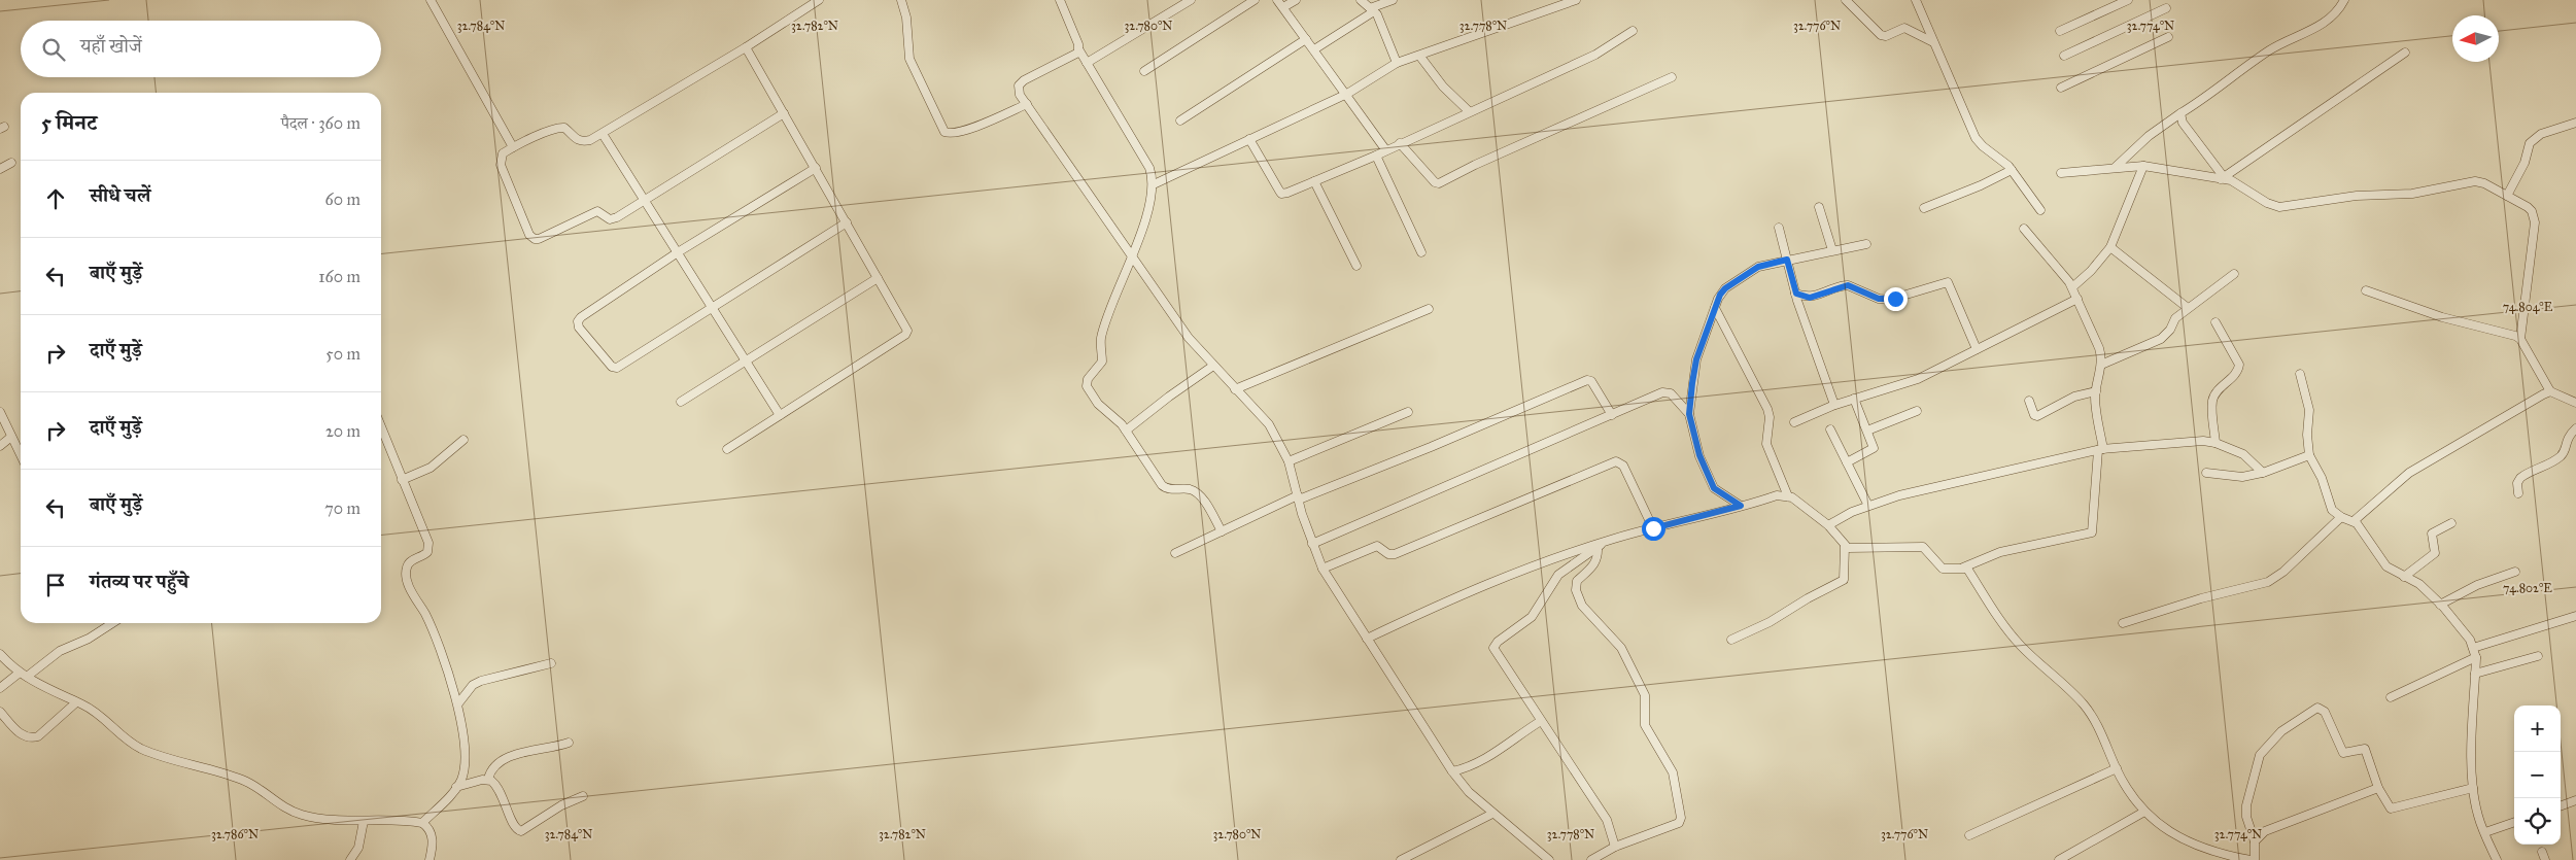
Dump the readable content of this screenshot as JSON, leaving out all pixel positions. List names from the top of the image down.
{
  "north": "left",
  "page": {
    "search": "यहाँ खोजें",
    "heading": ["5 मिनट", "पैदल · 360 m"],
    "list": [
      ["सीधे चलें", "60 m"],
      ["बाएँ मुड़ें", "160 m"],
      ["दाएँ मुड़ें", "50 m"],
      ["दाएँ मुड़ें", "20 m"],
      ["बाएँ मुड़ें", "70 m"],
      "गंतव्य पर पहुँचे"
    ],
    "map_buttons": ["+", "−"]
  },
  "coordinates": [
    "32.784°N",
    "32.782°N",
    "32.780°N",
    "32.778°N",
    "32.776°N",
    "32.774°N",
    "74.804°E",
    "74.802°E",
    "32.786°N"
  ]
}
